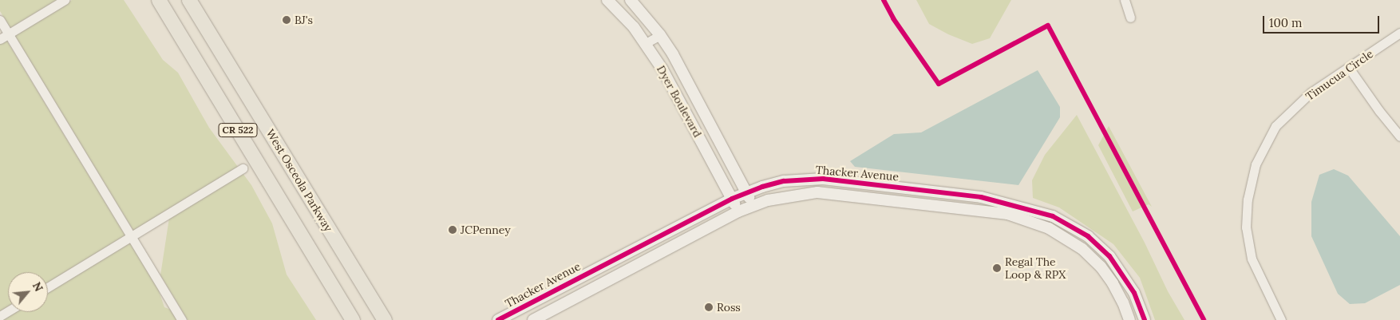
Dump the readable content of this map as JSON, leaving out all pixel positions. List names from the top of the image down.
{
  "streets": {
    "main road": ["CR 522", "West Osceola Parkway"],
    "street": ["Timucua Circle", "Dyer Boulevard", "Thacker Avenue"]
  },
  "crossings": [
    ["Dyer Boulevard", "Thacker Avenue"]
  ],
  "places": [
    "BJ's",
    "JCPenney",
    "Regal The Loop & RPX",
    "Ross"
  ],
  "scale_bar": "100 m",
  "north": "top right"
}
